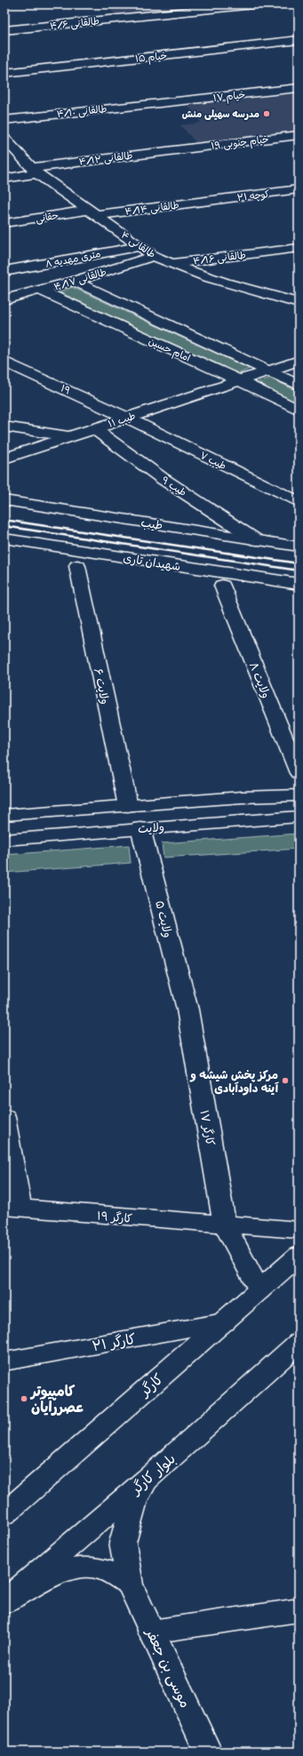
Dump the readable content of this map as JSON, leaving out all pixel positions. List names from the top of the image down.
{
  "streets": {
    "street": [
      "طالقانی ۴/۶",
      "خیام ۱۵",
      "خیام ۱۷",
      "طالقانی ۴/۱۰",
      "خیام جنوبی ۱۹",
      "طالقانی ۴/۱۲",
      "کوچه ۲۱",
      "طالقانی ۴/۱۴",
      "حقانی",
      "طالقانی ۴",
      "طالقانی ۴/۱۶",
      "۸ متری مهدیه",
      "طالقانی ۴/۱۷",
      "امام حسین",
      "۱۹",
      "طیب ۱۱",
      "طیب ۷",
      "طیب ۹",
      "طیب",
      "شهیدان تاری",
      "ولایت ۸",
      "ولایت ۶",
      "ولایت",
      "ولایت ۵",
      "کارگر ۱۷",
      "کارگر ۱۹",
      "کارگر ۲۱",
      "کارگر",
      "بلوار کارگر",
      "موسی بن جعفر"
    ]
  },
  "crossings": [
    ["خیام ۱۷", "طالقانی ۴/۱۰"],
    ["خیام جنوبی ۱۹", "طالقانی ۴/۱۲"],
    ["طالقانی ۴/۱۲", "طالقانی ۴"],
    ["کوچه ۲۱", "طالقانی ۴/۱۴"],
    ["طالقانی ۴/۱۴", "حقانی"],
    ["طالقانی ۴/۱۴", "طالقانی ۴"],
    ["حقانی", "طالقانی ۴"],
    ["طالقانی ۴", "طالقانی ۴/۱۶"],
    ["طالقانی ۴", "۸ متری مهدیه"],
    ["طالقانی ۴", "طالقانی ۴/۱۷"],
    ["طالقانی ۴/۱۷", "امام حسین"],
    ["امام حسین", "طیب ۱۱"],
    ["۱۹", "طیب ۱۱"],
    ["۱۹", "طیب ۷"],
    ["طیب ۱۱", "طیب ۷"],
    ["طیب ۱۱", "طیب ۹"],
    ["طیب ۹", "طیب"],
    ["ولایت ۶", "ولایت"],
    ["ولایت", "ولایت ۵"],
    ["ولایت ۵", "کارگر ۱۷"],
    ["کارگر ۱۷", "کارگر ۱۹"],
    ["کارگر ۱۷", "کارگر"],
    ["کارگر ۲۱", "کارگر"],
    ["بلوار کارگر", "موسی بن جعفر"]
  ],
  "places": ["مدرسه سهیلی منش", "مرکز پخش شیشه و آینه داودآبادی", "کامپیوتر عصررایان"]
}
